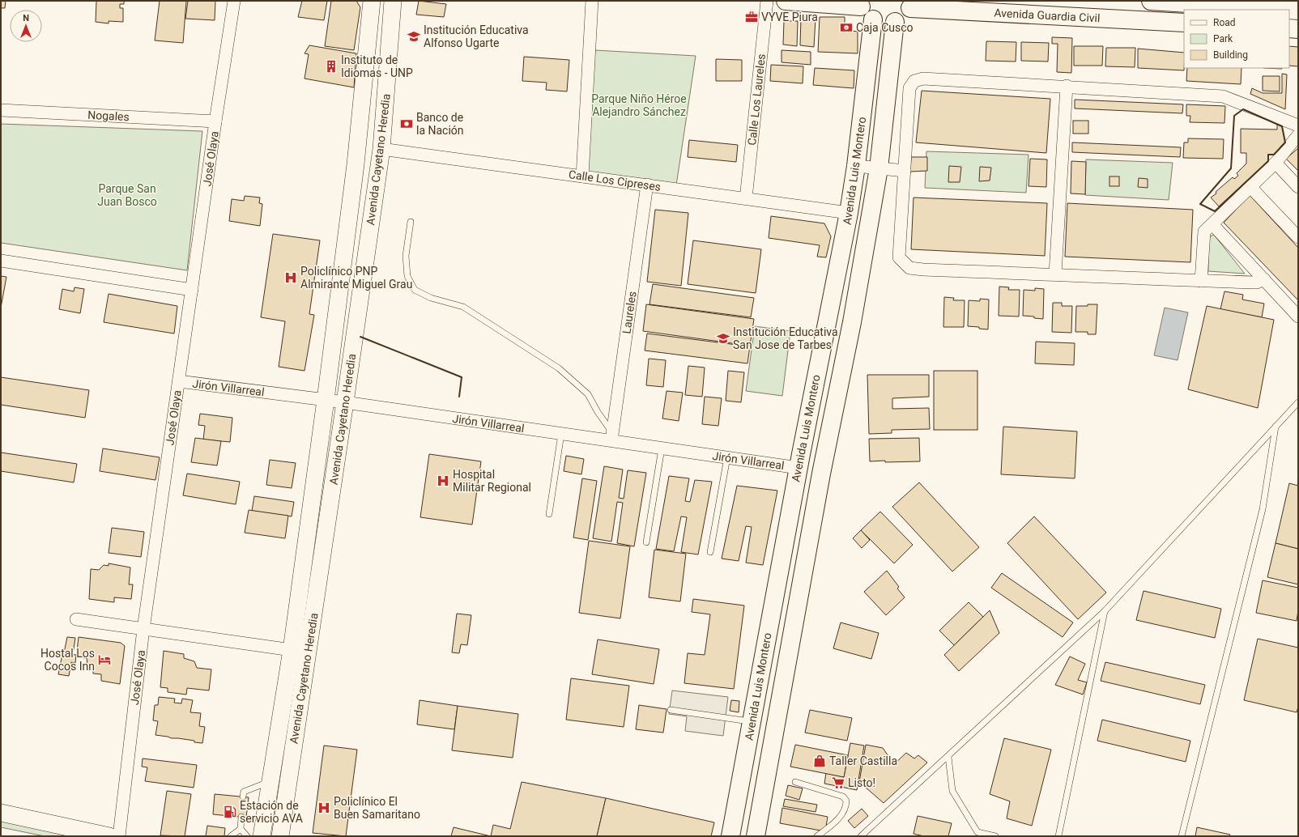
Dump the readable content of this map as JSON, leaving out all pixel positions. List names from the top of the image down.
{
  "streets": {
    "main road": ["Avenida Guardia Civil", "Avenida Cayetano Heredia", "Avenida Luis Montero"],
    "street": [
      "Calle Los Laureles",
      "Nogales",
      "José Olaya",
      "Calle Los Cipreses",
      "Laureles",
      "Jirón Villarreal"
    ]
  },
  "crossings": [
    ["Calle Los Laureles", "Calle Los Cipreses"],
    ["Nogales", "José Olaya"],
    ["José Olaya", "Jirón Villarreal"],
    ["Avenida Cayetano Heredia", "Calle Los Cipreses"],
    ["Avenida Cayetano Heredia", "Jirón Villarreal"],
    ["Avenida Luis Montero", "Calle Los Cipreses"],
    ["Avenida Luis Montero", "Jirón Villarreal"],
    ["Calle Los Cipreses", "Laureles"],
    ["Laureles", "Jirón Villarreal"]
  ],
  "parks": ["Parque Niño Héroe Alejandro Sánchez", "Parque San Juan Bosco"],
  "places": {
    "office": ["VYVE Piura"],
    "bank": ["Caja Cusco", "Banco de la Nación"],
    "school or university": ["Institución Educativa Alfonso Ugarte", "Institución Educativa San Jose de Tarbes"],
    "building": ["Instituto de Idiomas - UNP"],
    "hospital": ["Policlínico PNP Almirante Miguel Grau", "Hospital Militar Regional", "Policlínico El Buen Samaritano"],
    "hotel": ["Hostal Los Cocos Inn"],
    "shop": ["Taller Castilla"],
    "supermarket": ["Listo!"],
    "fuel station": ["Estación de servicio AVA"]
  },
  "legend": ["Road", "Park", "Building"],
  "north": "top"
}
